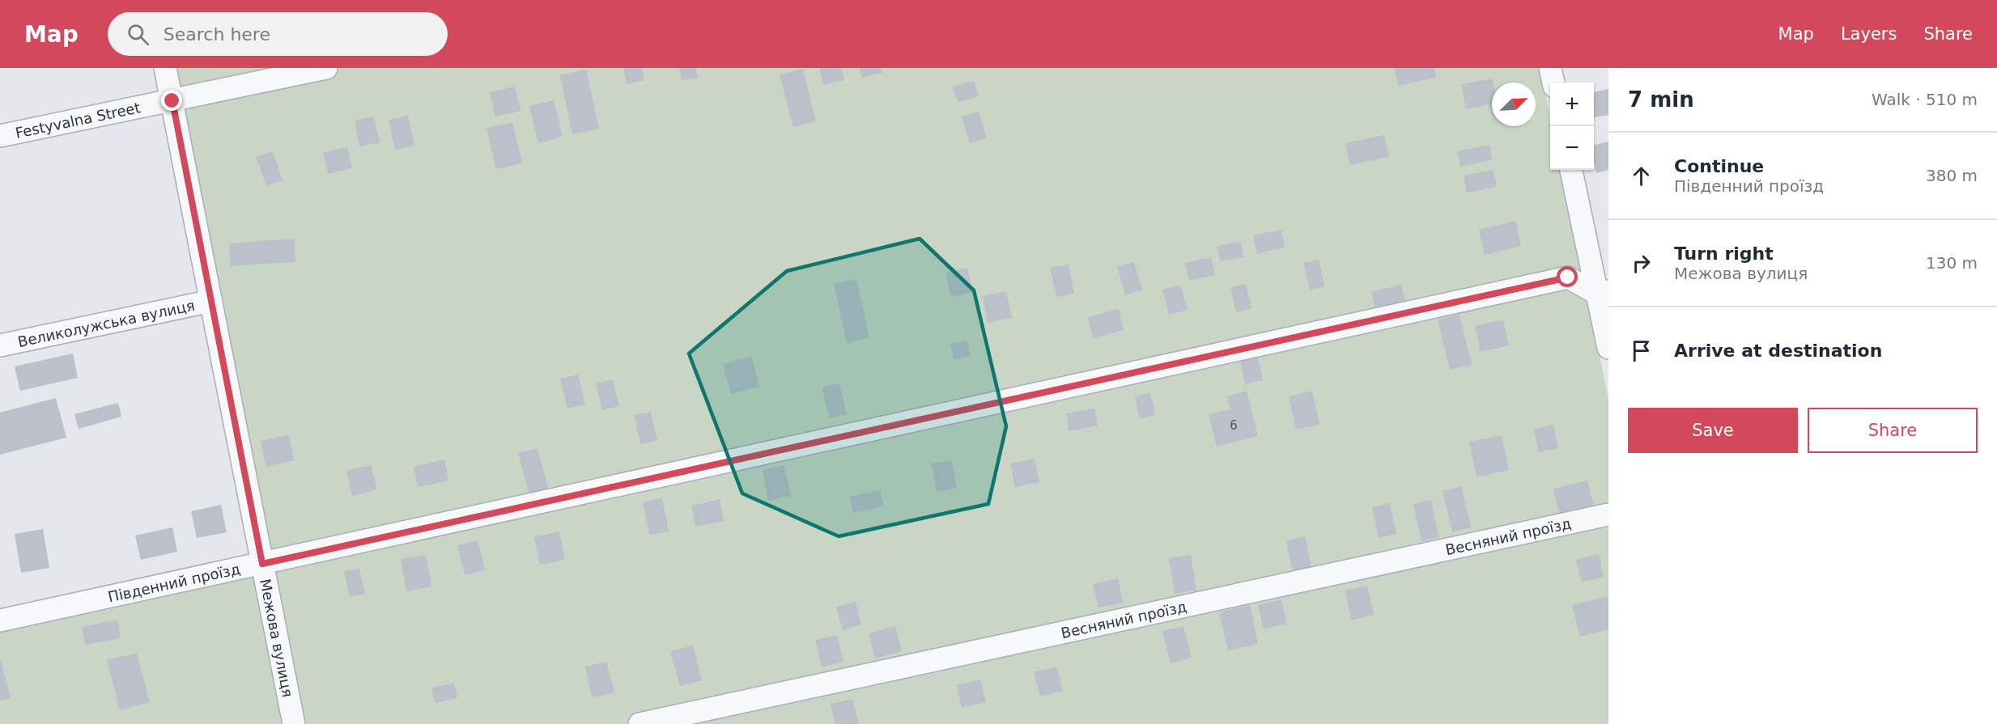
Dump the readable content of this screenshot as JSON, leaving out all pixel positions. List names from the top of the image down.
{
  "streets": {
    "street": [
      "Festyvalna Street",
      "Великолужська вулиця",
      "Весняний проїзд",
      "Південний проїзд",
      "Межова вулиця"
    ]
  },
  "crossings": [
    ["Festyvalna Street", "Межова вулиця"],
    ["Великолужська вулиця", "Межова вулиця"],
    ["Південний проїзд", "Межова вулиця"]
  ],
  "house_numbers": ["6"],
  "north": "top right",
  "page": {
    "header": "Map",
    "search": "Search here",
    "nav": ["Map", "Layers", "Share"],
    "heading": ["7 min", "Walk · 510 m"],
    "map_buttons": ["+", "−"],
    "list": [
      ["Continue", "Південний проїзд", "380 m"],
      ["Turn right", "Межова вулиця", "130 m"],
      "Arrive at destination"
    ],
    "buttons": ["Save", "Share"]
  }
}
